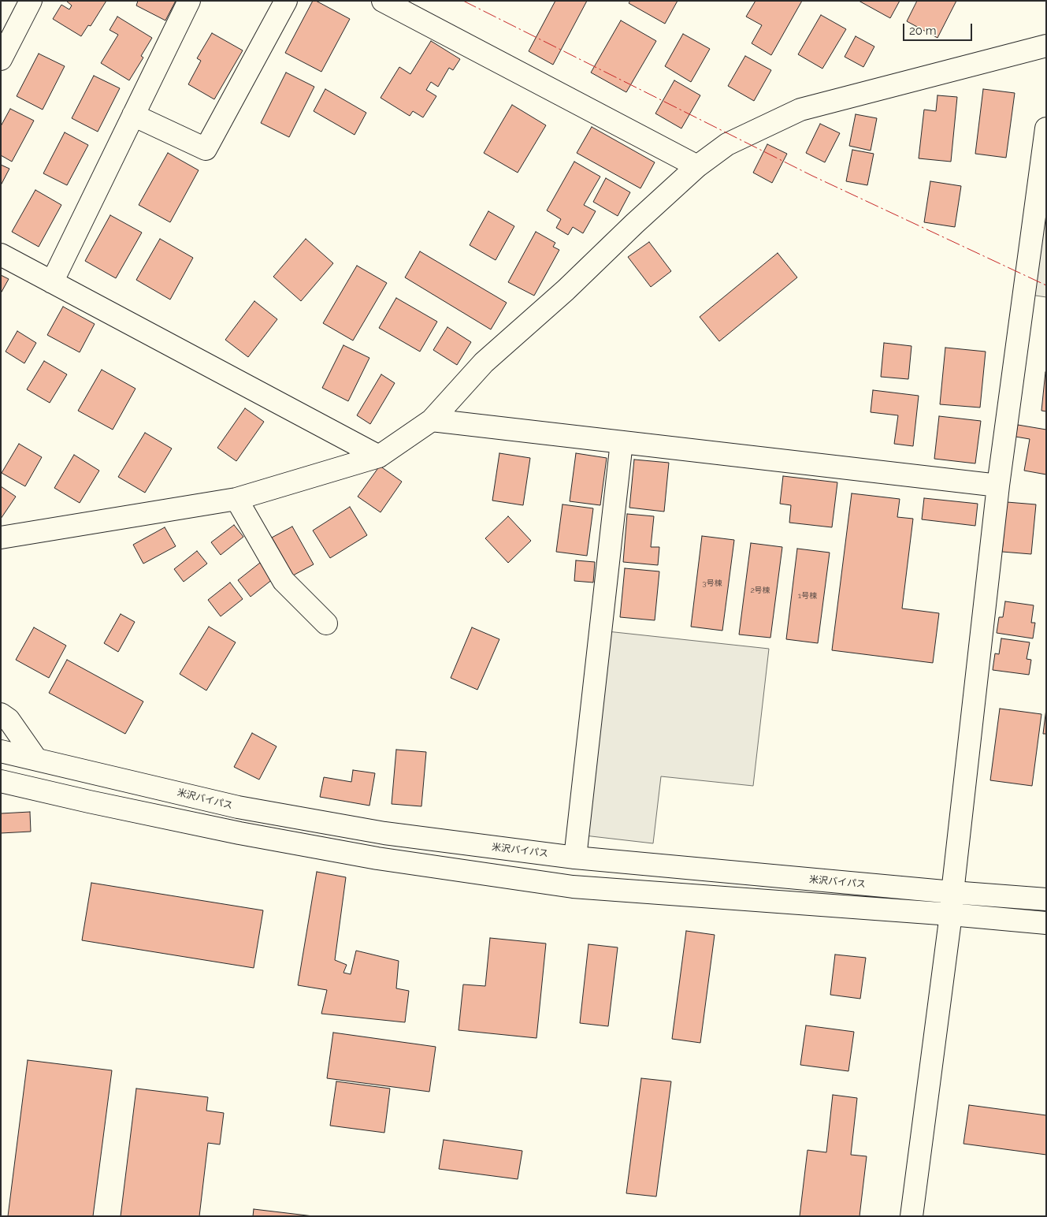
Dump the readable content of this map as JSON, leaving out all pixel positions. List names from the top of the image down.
{
  "streets": {
    "main road": ["米沢バイパス"]
  },
  "house_numbers": ["3号棟", "2号棟", "1号棟"],
  "scale_bar": "20 m"
}
